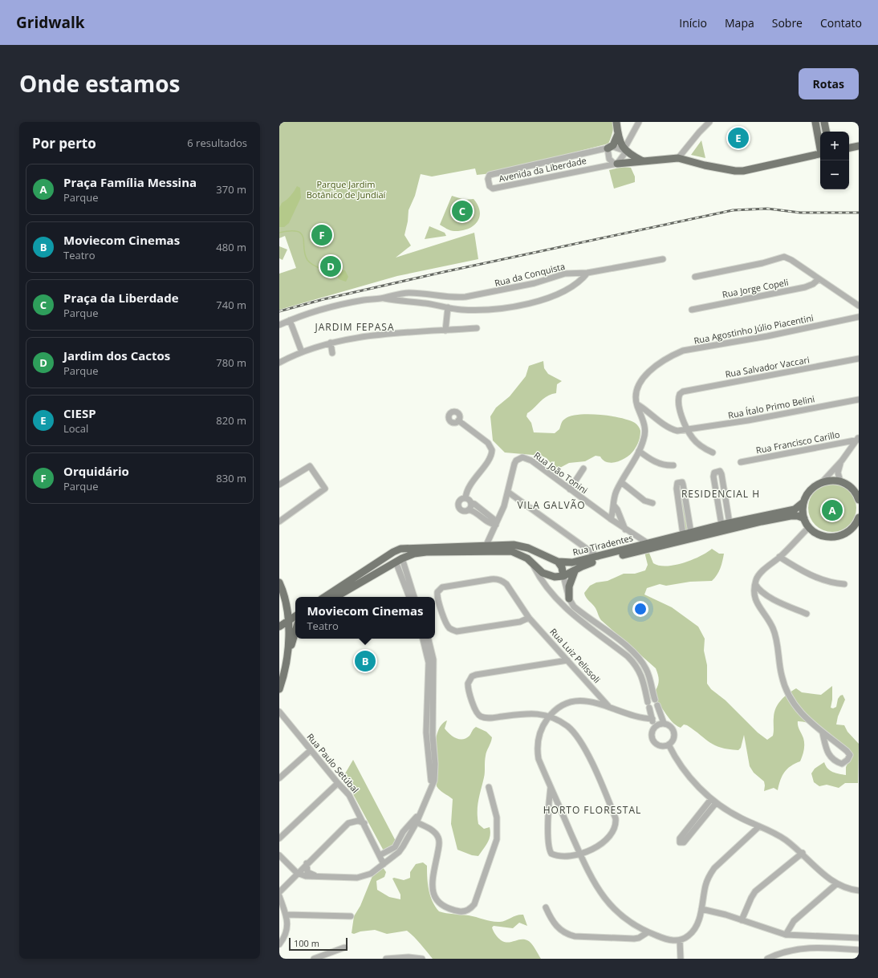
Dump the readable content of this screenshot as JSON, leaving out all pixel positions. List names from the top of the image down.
{
  "streets": {
    "main road": ["Rua Tiradentes"],
    "street": [
      "Avenida da Liberdade",
      "Rua da Conquista",
      "Rua Jorge Copeli",
      "Rua Agostinho Júlio Piacentini",
      "Rua Salvador Vaccari",
      "Rua Ítalo Primo Belini",
      "Rua Francisco Carillo",
      "Rua João Tonini",
      "Rua Luiz Pelissoli",
      "Rua Paulo Setúbal"
    ]
  },
  "crossings": [
    ["Rua Agostinho Júlio Piacentini", "Rua Ítalo Primo Belini"],
    ["Rua Agostinho Júlio Piacentini", "Rua João Tonini"],
    ["Rua Salvador Vaccari", "Rua Ítalo Primo Belini"],
    ["Rua João Tonini", "Rua Tiradentes"]
  ],
  "districts": [
    "JARDIM FEPASA",
    "RESIDENCIAL H",
    "VILA GALVÃO",
    "HORTO FLORESTAL"
  ],
  "parks": ["Parque Jardim Botânico de Jundiaí"],
  "scale_bar": "100 m",
  "page": {
    "header": "Gridwalk",
    "nav": [
      "Início",
      "Mapa",
      "Sobre",
      "Contato"
    ],
    "title": "Onde estamos",
    "buttons": "Rotas",
    "heading": ["Por perto", "6 resultados"],
    "pins": [
      "E",
      "C",
      "F",
      "D",
      "A",
      "B"
    ],
    "map_buttons": ["+", "−"],
    "list": [
      {
        "mark": "A",
        "name": "Praça Família Messina",
        "note": "Parque",
        "value": "370 m"
      },
      {
        "mark": "B",
        "name": "Moviecom Cinemas",
        "note": "Teatro",
        "value": "480 m"
      },
      {
        "mark": "C",
        "name": "Praça da Liberdade",
        "note": "Parque",
        "value": "740 m"
      },
      {
        "mark": "D",
        "name": "Jardim dos Cactos",
        "note": "Parque",
        "value": "780 m"
      },
      {
        "mark": "E",
        "name": "CIESP",
        "note": "Local",
        "value": "820 m"
      },
      {
        "mark": "F",
        "name": "Orquidário",
        "note": "Parque",
        "value": "830 m"
      }
    ],
    "popup": ["Moviecom Cinemas", "Teatro"],
    "scale": "100 m"
  }
}
